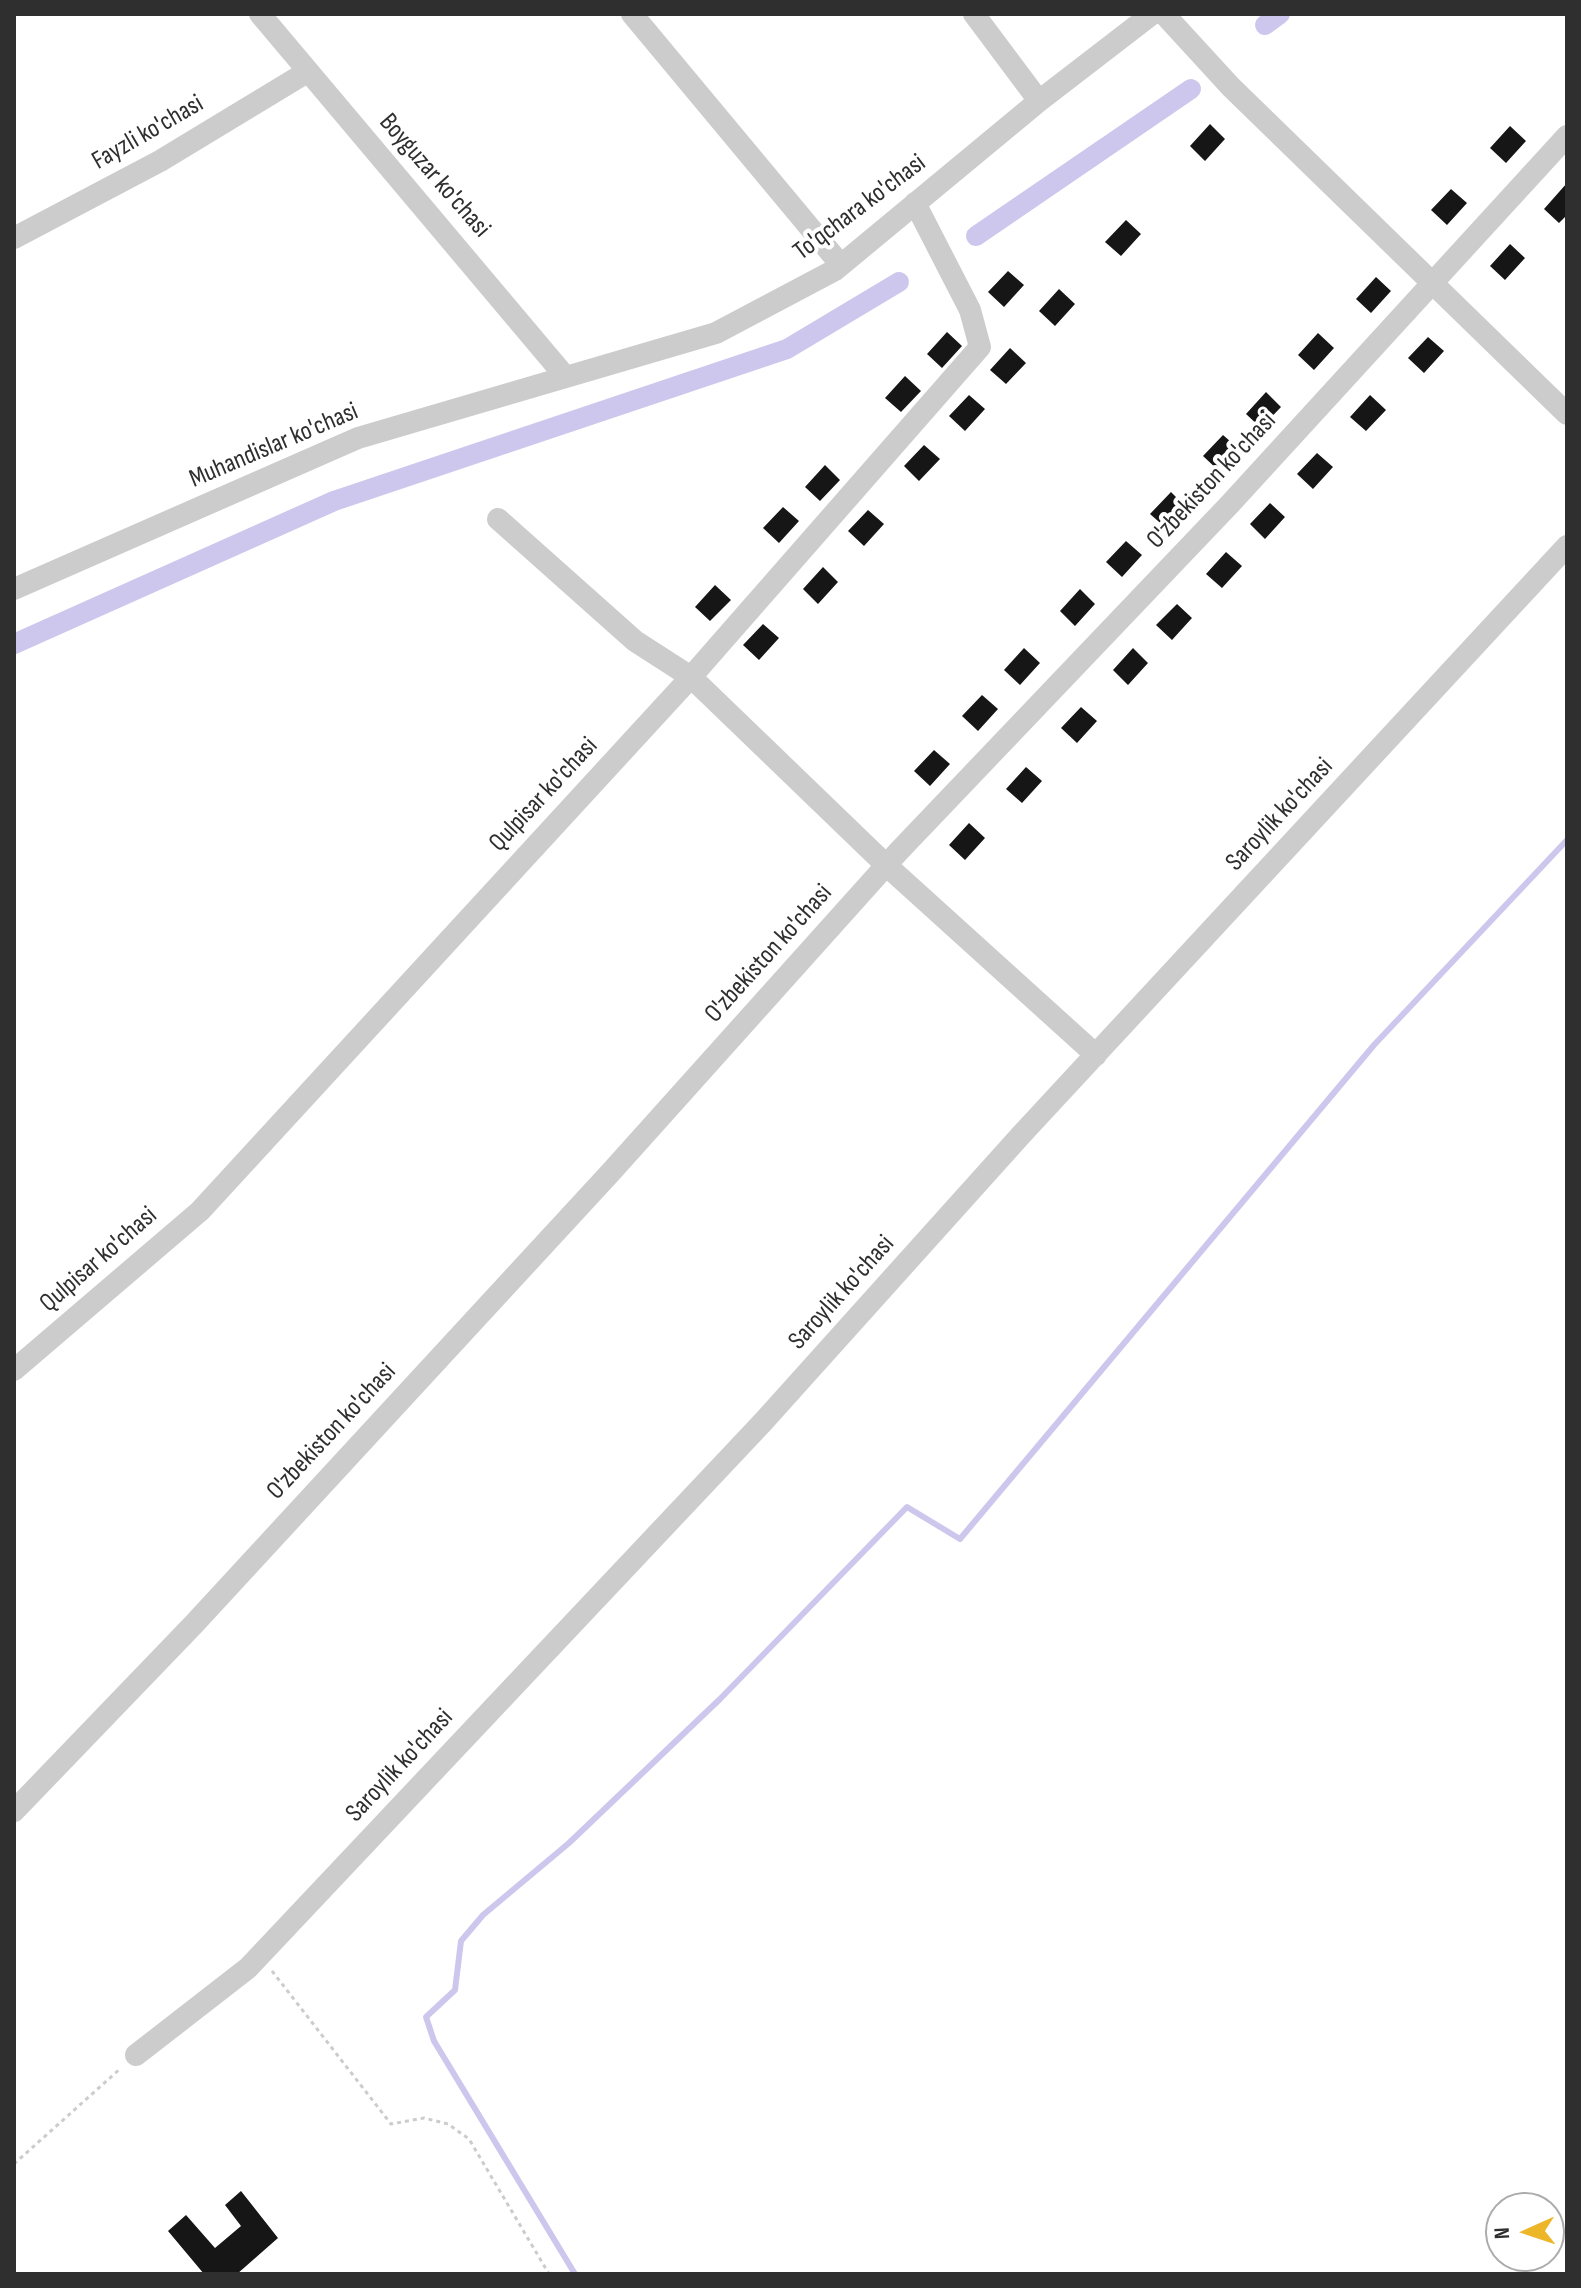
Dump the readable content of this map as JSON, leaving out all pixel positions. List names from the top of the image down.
{
  "streets": {
    "street": [
      "Fayzli ko'chasi",
      "Boyguzar ko'chasi",
      "To'qchara ko'chasi",
      "Muhandislar ko'chasi",
      "O'zbekiston ko'chasi",
      "Qulpisar ko'chasi",
      "Saroylik ko'chasi"
    ]
  },
  "crossings": [
    ["Fayzli ko'chasi", "Boyguzar ko'chasi"],
    ["Boyguzar ko'chasi", "To'qchara ko'chasi"],
    ["Boyguzar ko'chasi", "Muhandislar ko'chasi"],
    ["To'qchara ko'chasi", "Muhandislar ko'chasi"],
    ["To'qchara ko'chasi", "Qulpisar ko'chasi"]
  ],
  "north": "left"
}
